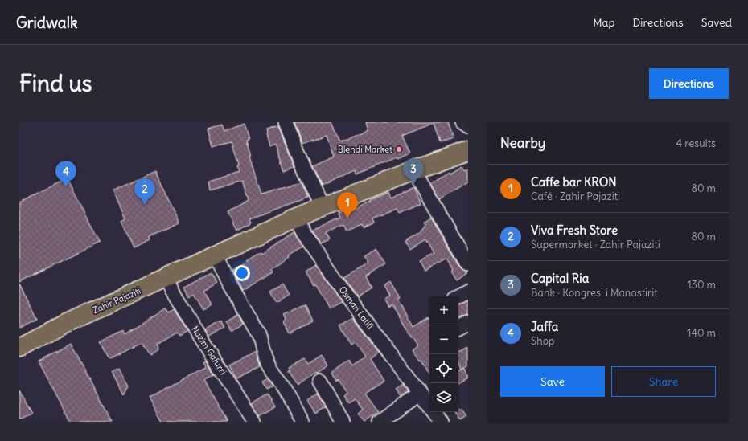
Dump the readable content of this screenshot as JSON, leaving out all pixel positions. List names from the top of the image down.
{
  "streets": {
    "main road": ["Zahir Pajaziti"],
    "street": ["Osman Latifi", "Nazim Gafurri"]
  },
  "crossings": [
    ["Zahir Pajaziti", "Osman Latifi"],
    ["Zahir Pajaziti", "Nazim Gafurri"]
  ],
  "places": ["Blendi Market"],
  "page": {
    "header": "Gridwalk",
    "nav": ["Map", "Directions", "Saved"],
    "buttons": [
      "Directions",
      ["Save", "Share"]
    ],
    "title": "Find us",
    "heading": ["Nearby", "4 results"],
    "pins": [
      "3",
      "4",
      "2",
      "1"
    ],
    "list": [
      {
        "mark": "1",
        "name": "Caffe bar KRON",
        "note": "Café · Zahir Pajaziti",
        "value": "80 m"
      },
      {
        "mark": "2",
        "name": "Viva Fresh Store",
        "note": "Supermarket · Zahir Pajaziti",
        "value": "80 m"
      },
      {
        "mark": "3",
        "name": "Capital Ria",
        "note": "Bank · Kongresi i Manastirit",
        "value": "130 m"
      },
      {
        "mark": "4",
        "name": "Jaffa",
        "note": "Shop",
        "value": "140 m"
      }
    ],
    "map_buttons": ["+", "−"]
  }
}
